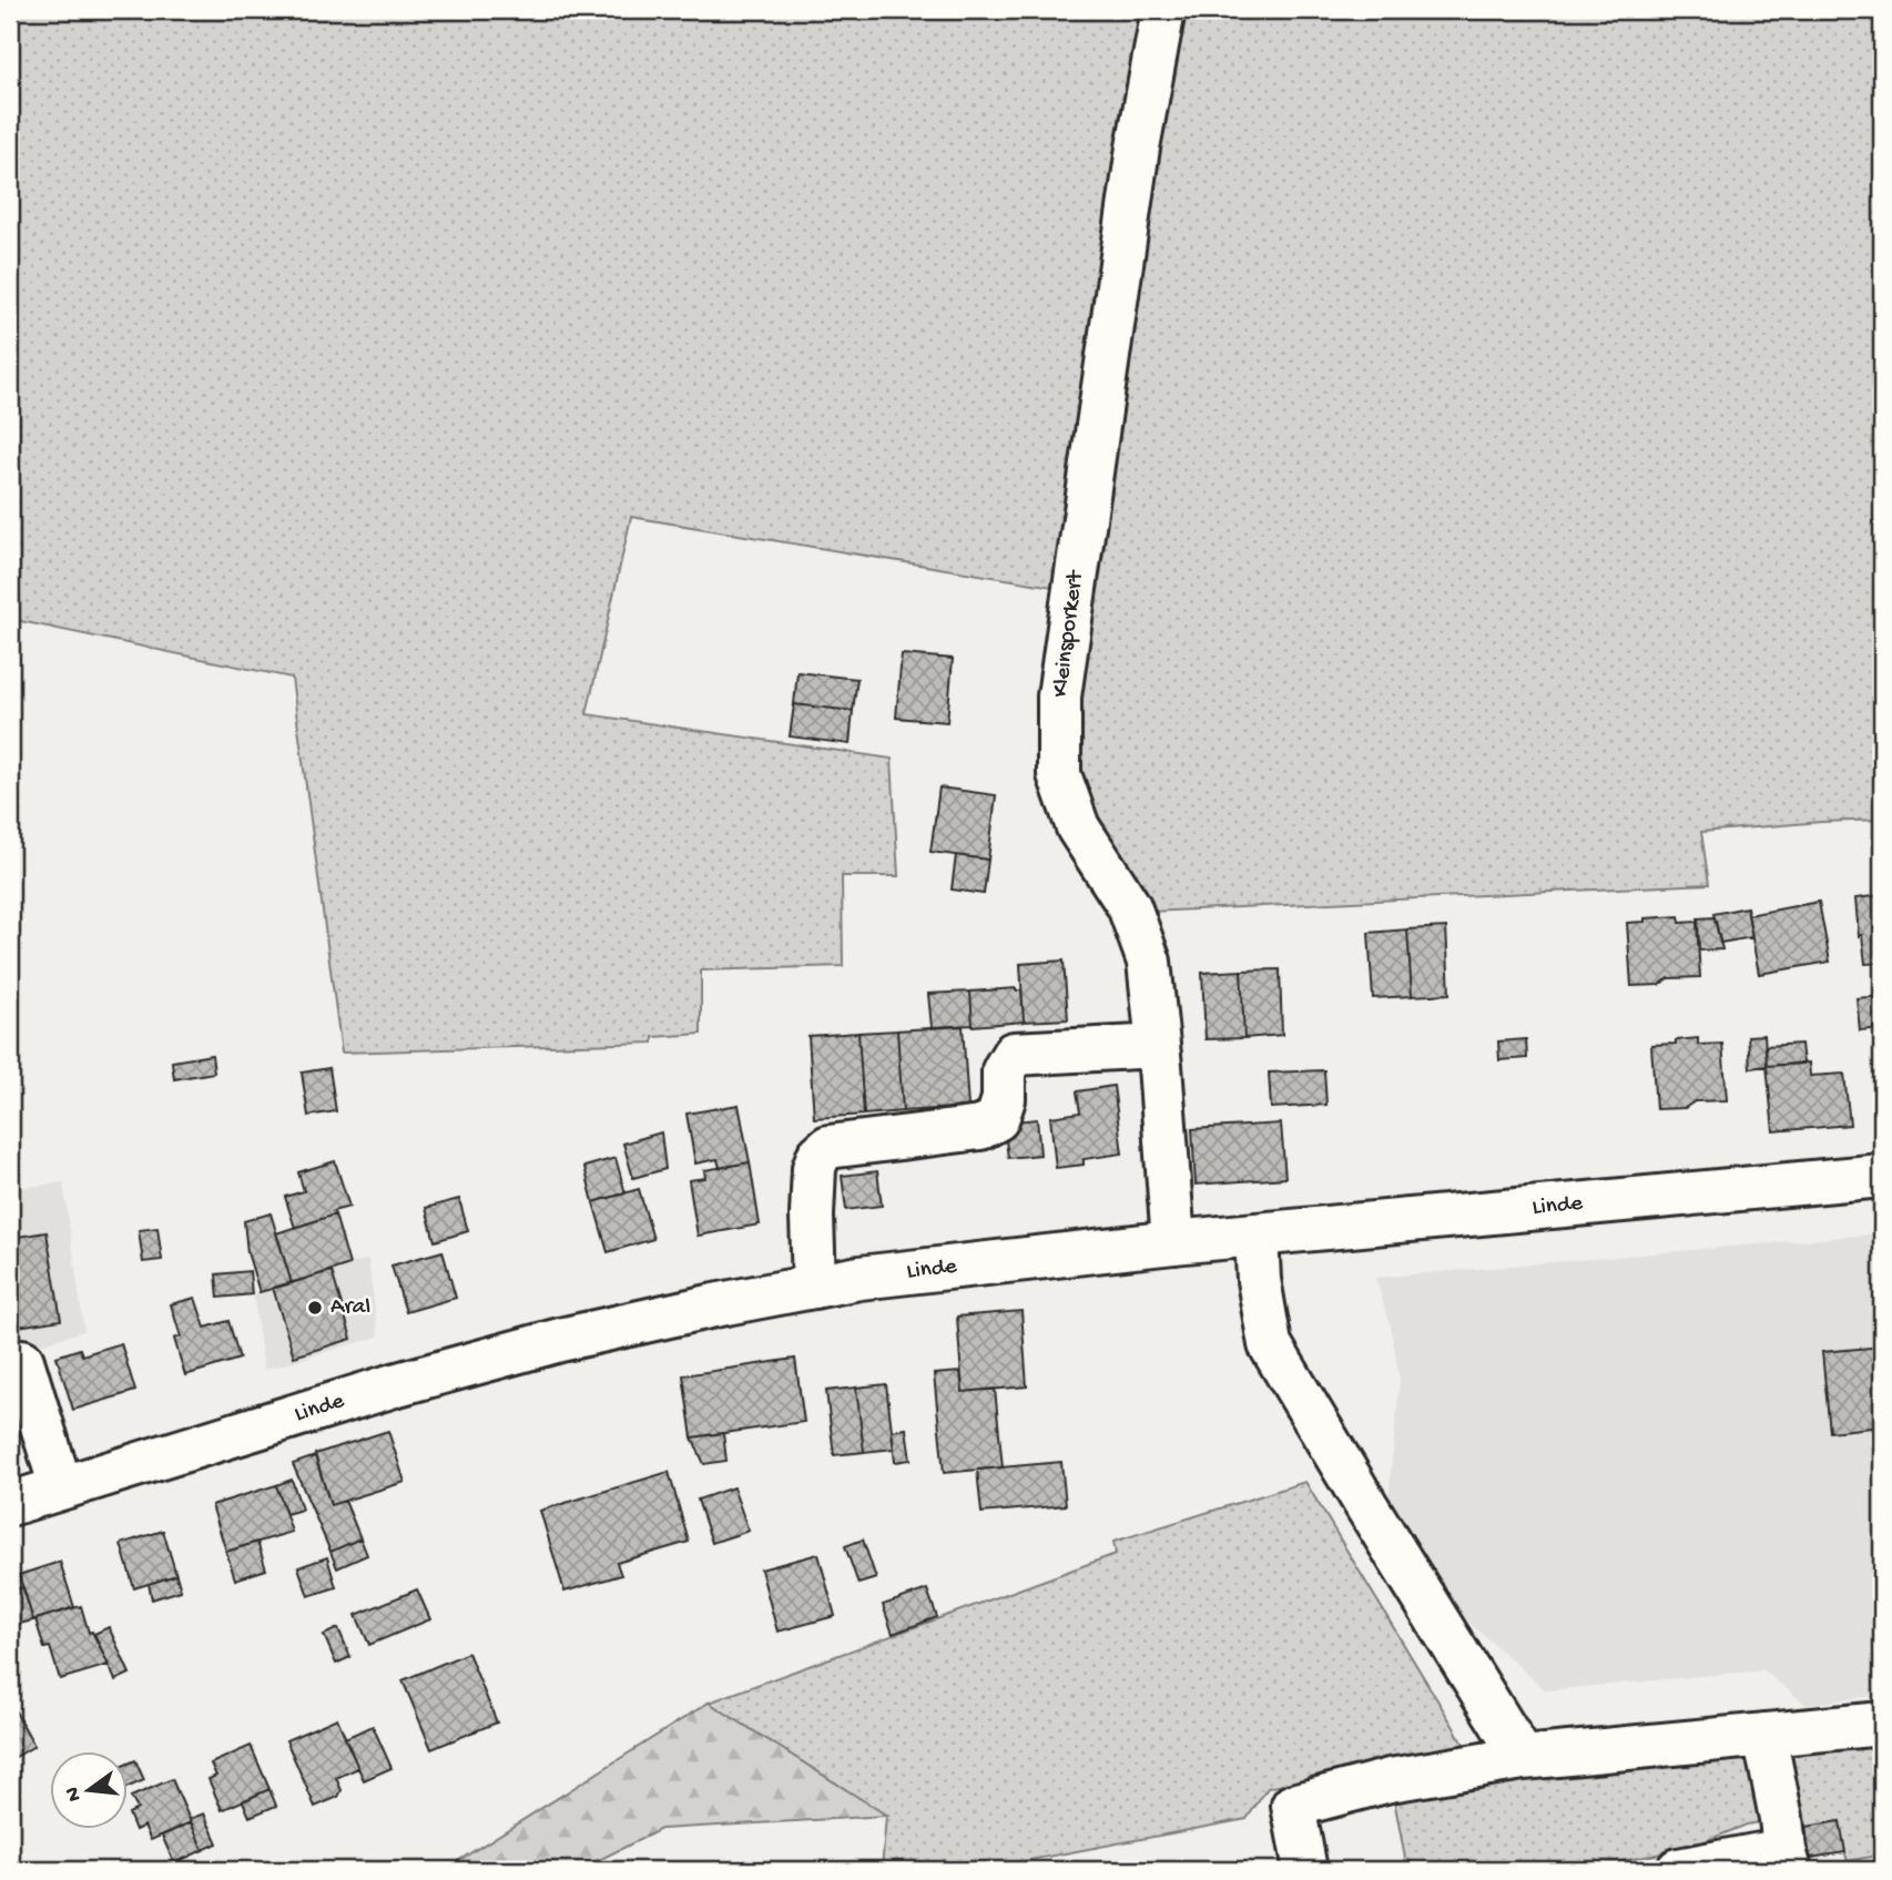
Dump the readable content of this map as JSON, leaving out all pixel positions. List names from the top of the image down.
{
  "streets": {
    "main road": ["Kleinsporkert", "Linde"]
  },
  "crossings": [
    ["Kleinsporkert", "Linde"]
  ],
  "places": ["Aral"],
  "north": "left"
}
